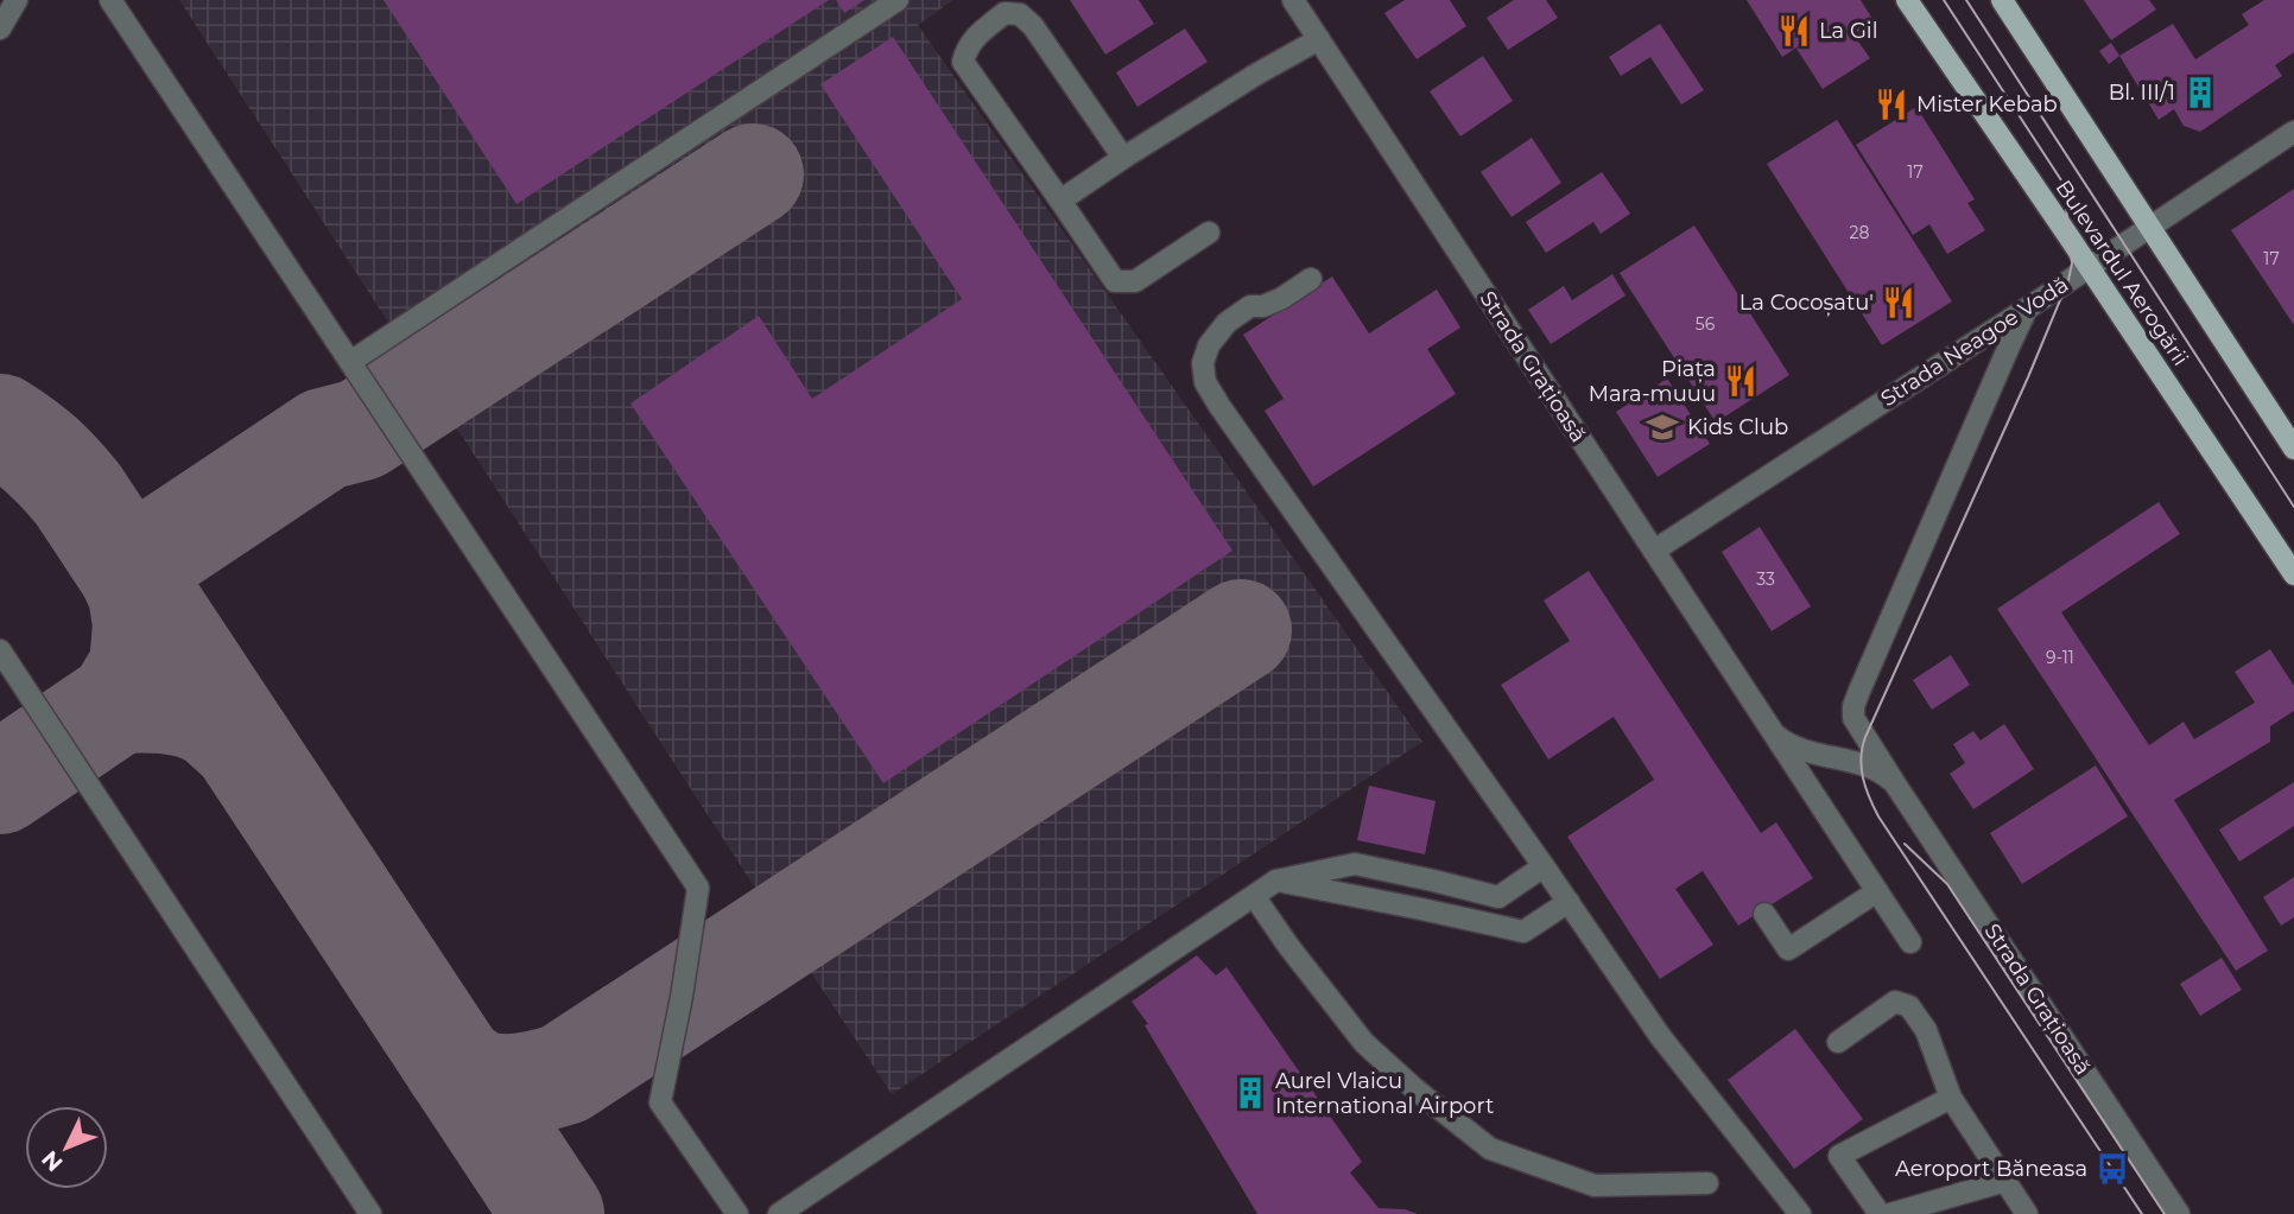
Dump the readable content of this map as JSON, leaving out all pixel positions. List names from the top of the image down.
{
  "streets": {
    "main road": ["Bulevardul Aerogării"],
    "street": ["Strada Neagoe Vodă", "Strada Grațioasă"]
  },
  "crossings": [
    ["Bulevardul Aerogării", "Strada Neagoe Vodă"],
    ["Strada Neagoe Vodă", "Strada Grațioasă"]
  ],
  "places": {
    "restaurant": [
      "La Gil",
      "Mister Kebab",
      "La Cocoșatu'",
      "Piața Mara-muuu"
    ],
    "building": ["Bl. III/1", "Aurel Vlaicu International Airport"],
    "school or university": ["Kids Club"],
    "bus stop": ["Aeroport Băneasa"]
  },
  "house_numbers": [
    "17",
    "28",
    "17",
    "56",
    "33",
    "9-11"
  ],
  "north": "bottom left"
}
